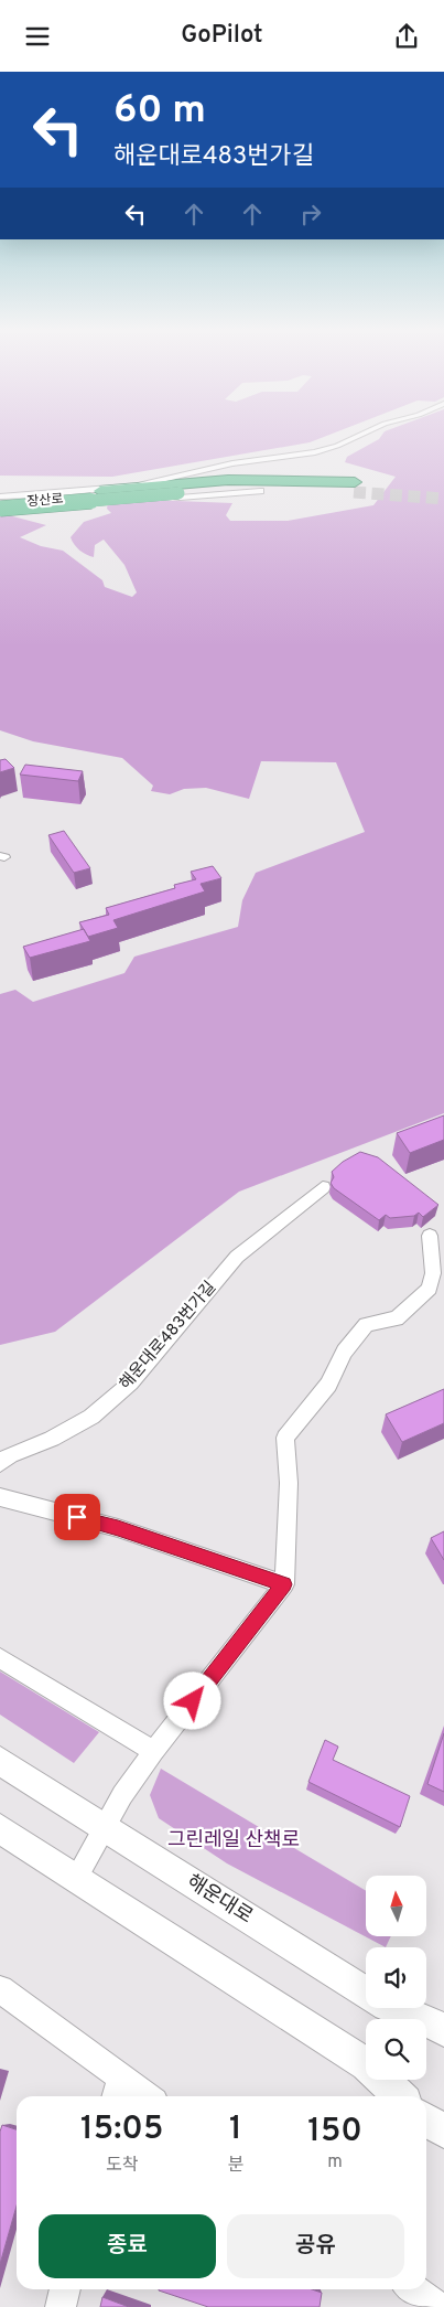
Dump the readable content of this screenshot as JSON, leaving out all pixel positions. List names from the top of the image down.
{
  "streets": {
    "highway": ["장산로"],
    "main road": ["해운대로"],
    "street": ["해운대로483번가길"]
  },
  "parks": ["그린레일 산책로"],
  "north": "top",
  "page": {
    "header": "GoPilot",
    "turn": ["60 m", "해운대로483번가길"],
    "eta": [
      "15:05",
      "도착",
      "1",
      "분",
      "150",
      "m"
    ],
    "buttons": ["종료", "공유"]
  }
}
